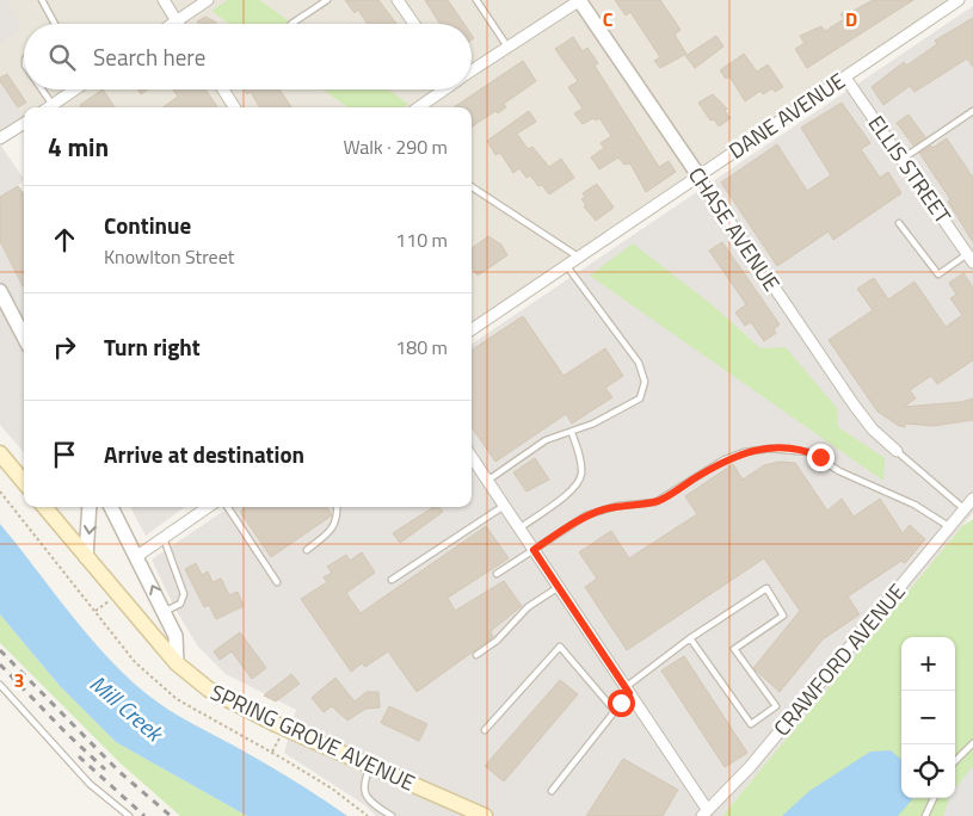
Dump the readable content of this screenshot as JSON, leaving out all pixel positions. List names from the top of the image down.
{
  "streets": {
    "main road": ["SPRING GROVE AVENUE"],
    "street": [
      "DANE AVENUE",
      "ELLIS STREET",
      "CHASE AVENUE",
      "CRAWFORD AVENUE"
    ]
  },
  "crossings": [
    ["DANE AVENUE", "ELLIS STREET"],
    ["DANE AVENUE", "CHASE AVENUE"]
  ],
  "water": ["Mill Creek"],
  "page": {
    "search": "Search here",
    "heading": ["4 min", "Walk · 290 m"],
    "list": [
      ["Continue", "Knowlton Street", "110 m"],
      ["Turn right", "180 m"],
      "Arrive at destination"
    ],
    "map_buttons": ["+", "−"]
  },
  "grid": {
    "columns": ["C", "D"],
    "rows": ["3"]
  }
}
